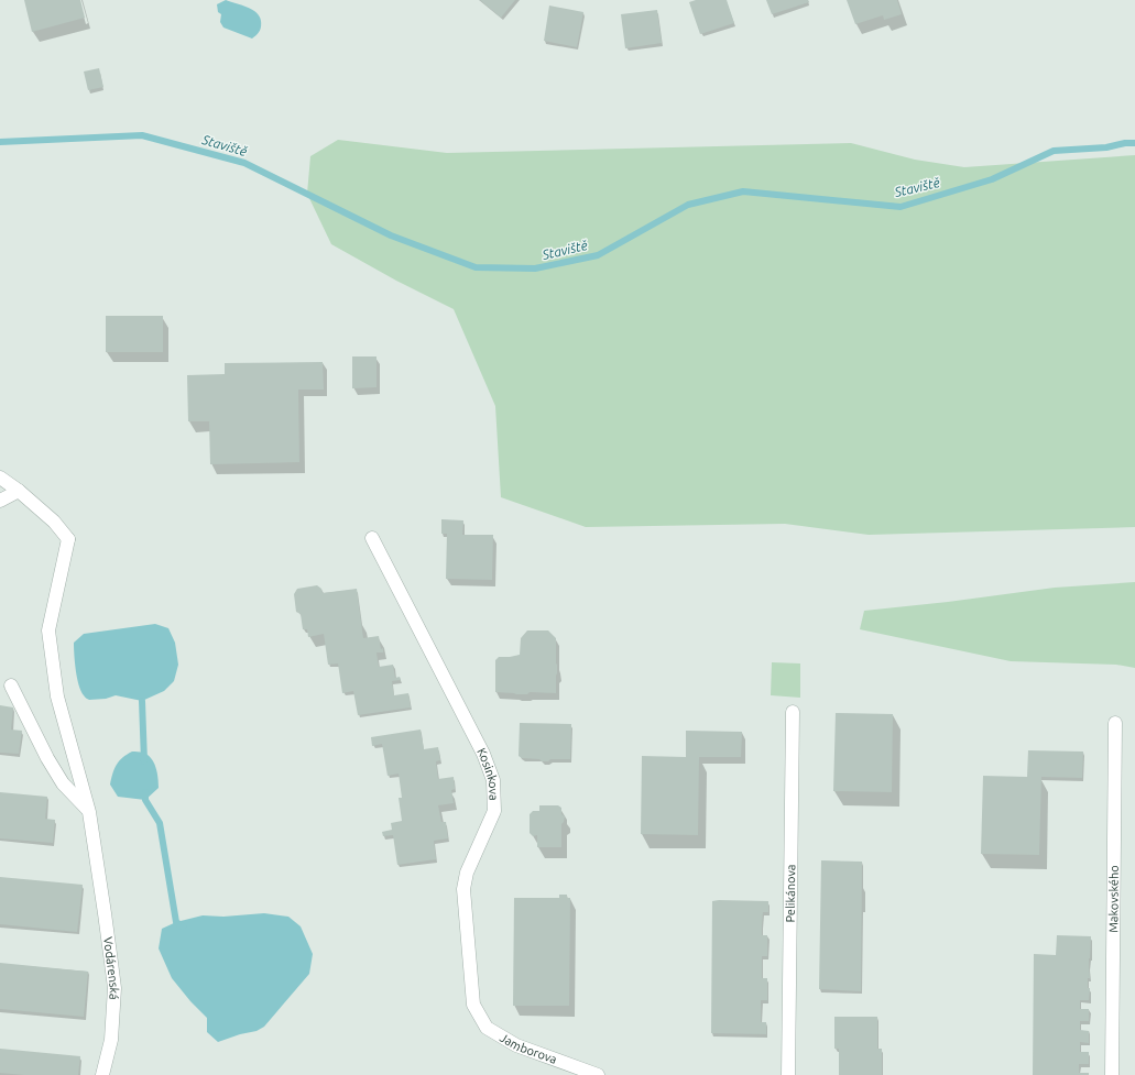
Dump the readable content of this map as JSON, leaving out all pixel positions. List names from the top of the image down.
{
  "streets": {
    "street": [
      "Kosinkova",
      "Pelikánova",
      "Makovského",
      "Vodárenská",
      "Jamborova"
    ]
  },
  "crossings": [
    ["Kosinkova", "Jamborova"]
  ],
  "water": ["Staviště"]
}
